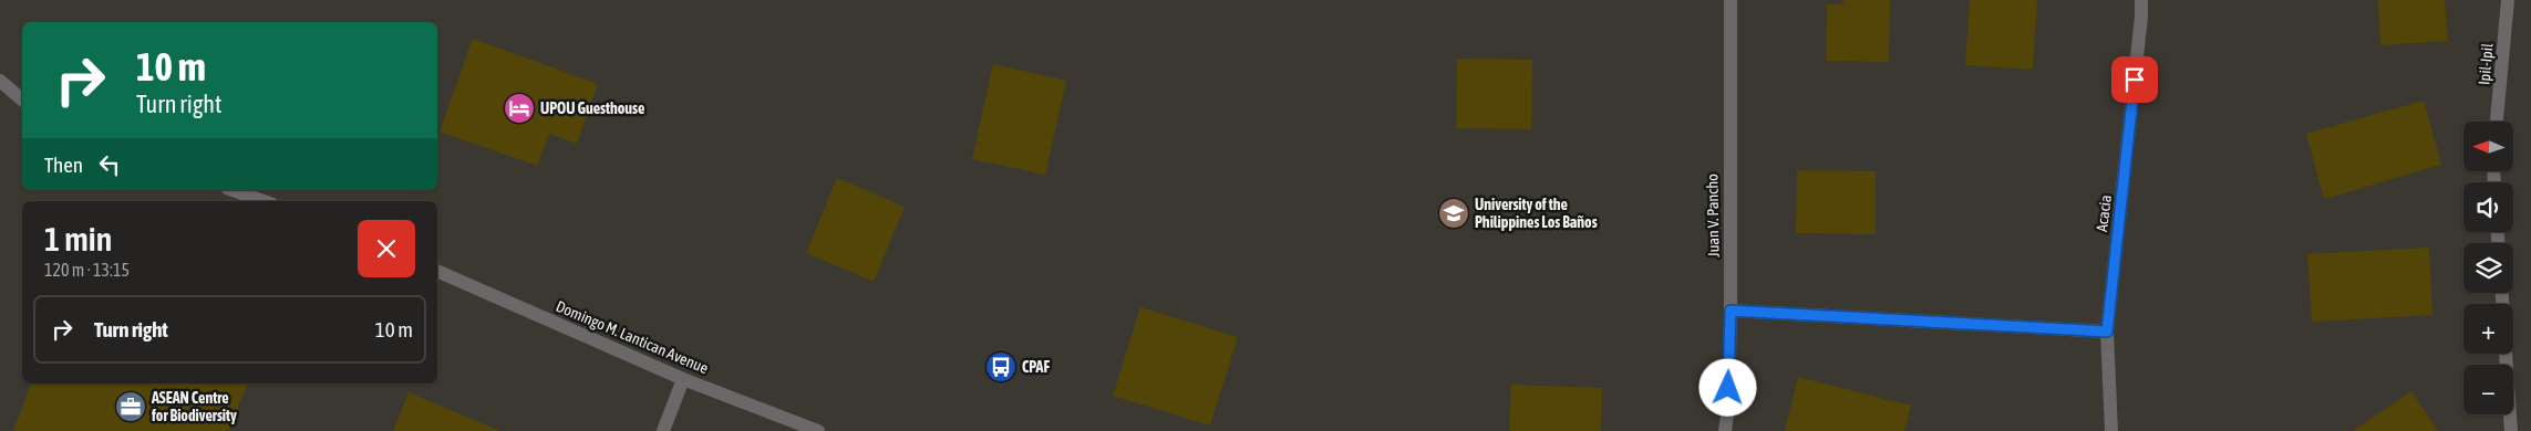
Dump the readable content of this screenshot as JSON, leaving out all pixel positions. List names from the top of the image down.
{
  "streets": {
    "street": [
      "Ipil-Ipil",
      "Acacia",
      "Juan V. Pancho",
      "Domingo M. Lantican Avenue"
    ]
  },
  "places": {
    "hotel": ["UPOU Guesthouse"],
    "school or university": ["University of the Philippines Los Baños"],
    "bus stop": ["CPAF"],
    "office": ["ASEAN Centre for Biodiversity"]
  },
  "north": "left",
  "page": {
    "turn": ["10 m", "Turn right"],
    "map_buttons": ["+", "−"],
    "then": "Then",
    "heading": ["1 min", "120 m · 13:15"],
    "list": [
      {
        "name": "Turn right",
        "value": "10 m"
      }
    ]
  }
}
